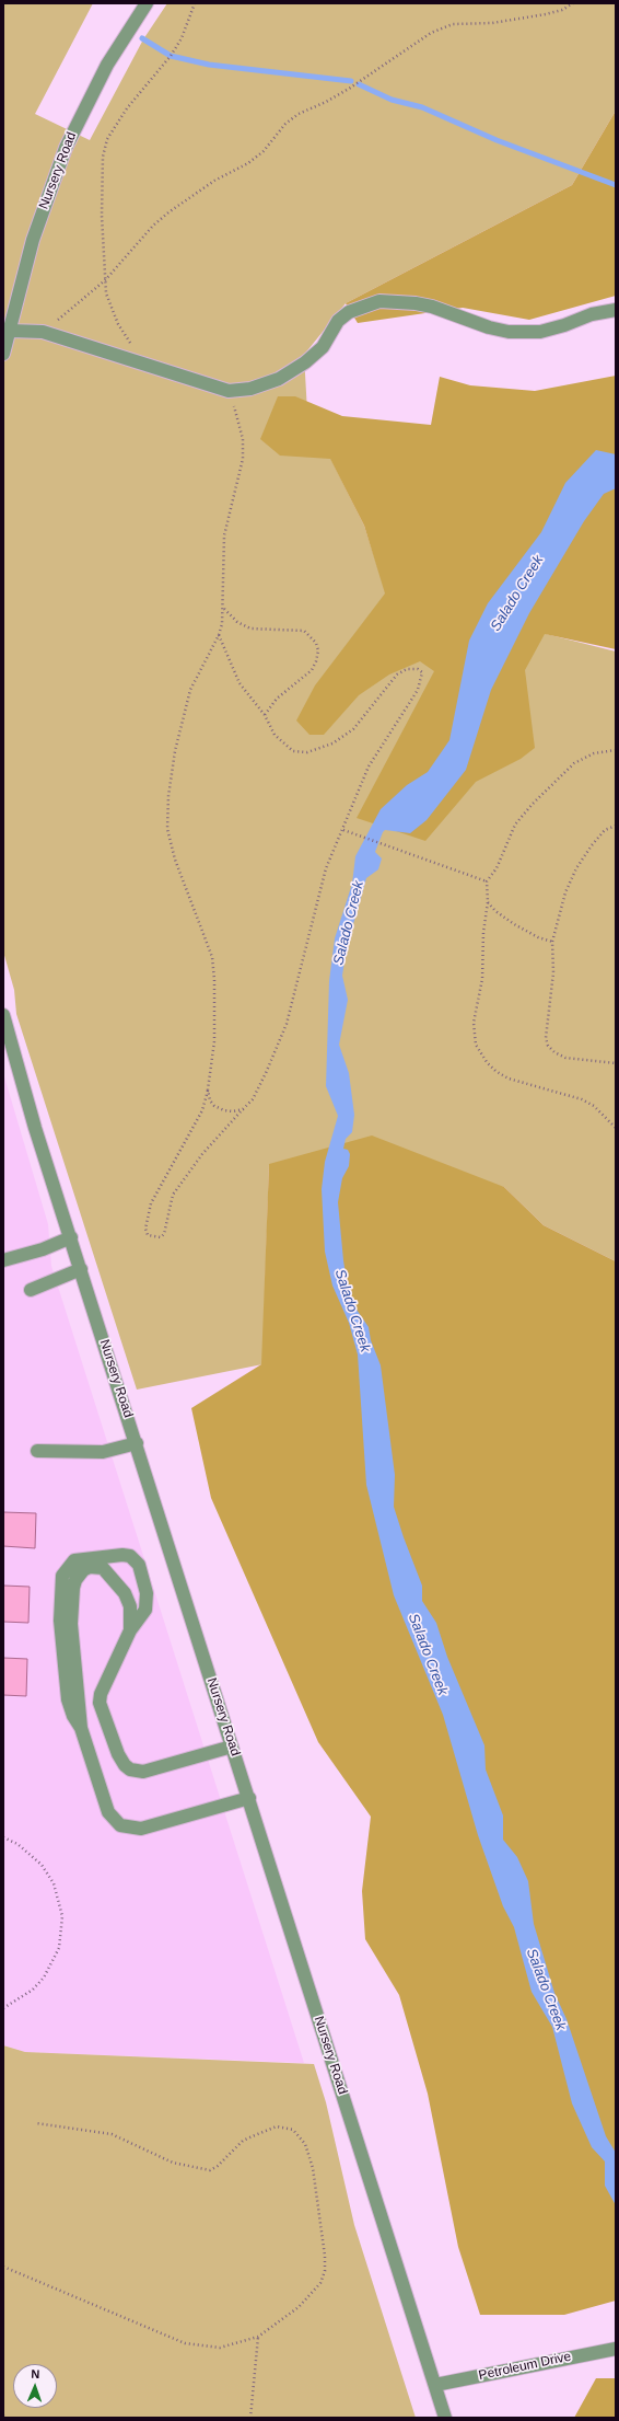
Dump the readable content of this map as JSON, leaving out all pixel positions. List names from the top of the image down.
{
  "streets": {
    "street": ["Nursery Road", "Petroleum Drive"]
  },
  "crossings": [
    ["Nursery Road", "Petroleum Drive"]
  ],
  "water": ["Salado Creek"],
  "north": "top"
}
